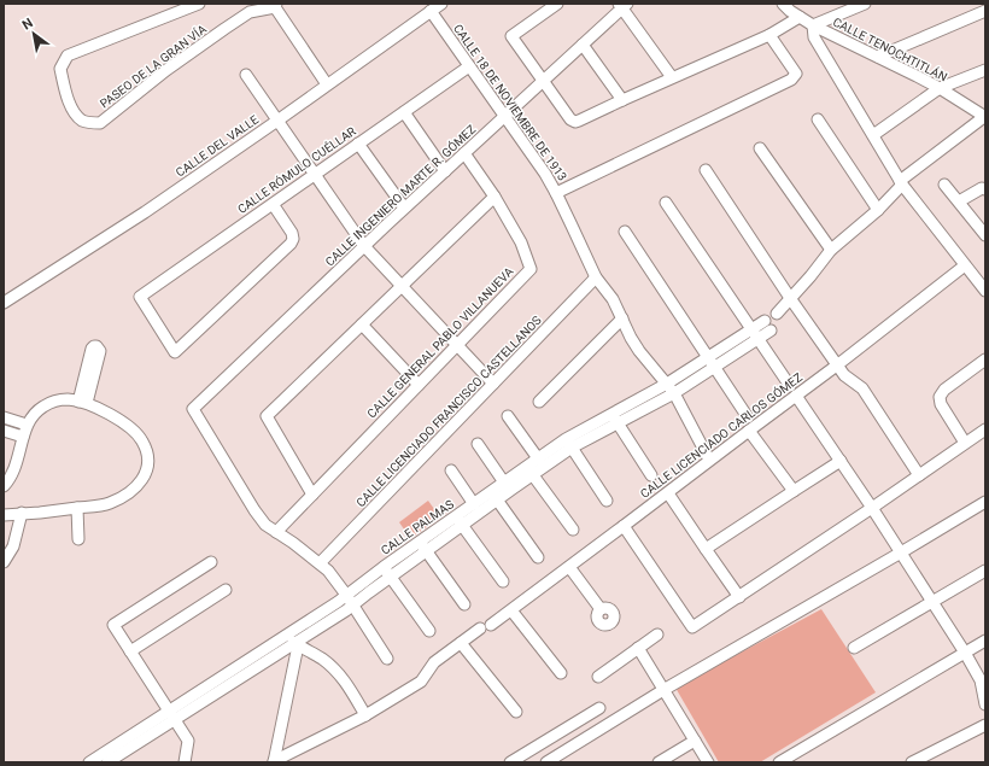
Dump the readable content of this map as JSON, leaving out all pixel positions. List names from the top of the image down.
{
  "streets": {
    "street": [
      "CALLE TENOCHTITLÁN",
      "PASEO DE LA GRAN VÍA",
      "CALLE 18 DE NOVIEMBRE DE 1913",
      "CALLE DEL VALLE",
      "CALLE RÓMULO CUÉLLAR",
      "CALLE INGENIERO MARTE R. GÓMEZ",
      "CALLE GENERAL PABLO VILLANUEVA",
      "CALLE LICENCIADO FRANCISCO CASTELLANOS",
      "CALLE LICENCIADO CARLOS GÓMEZ",
      "CALLE PALMAS"
    ]
  },
  "crossings": [
    ["CALLE 18 DE NOVIEMBRE DE 1913", "CALLE DEL VALLE"],
    ["CALLE 18 DE NOVIEMBRE DE 1913", "CALLE RÓMULO CUÉLLAR"],
    ["CALLE 18 DE NOVIEMBRE DE 1913", "CALLE INGENIERO MARTE R. GÓMEZ"],
    ["CALLE 18 DE NOVIEMBRE DE 1913", "CALLE LICENCIADO FRANCISCO CASTELLANOS"],
    ["CALLE 18 DE NOVIEMBRE DE 1913", "CALLE LICENCIADO CARLOS GÓMEZ"],
    ["CALLE 18 DE NOVIEMBRE DE 1913", "CALLE PALMAS"],
    ["CALLE INGENIERO MARTE R. GÓMEZ", "CALLE GENERAL PABLO VILLANUEVA"]
  ],
  "north": "top left"
}
